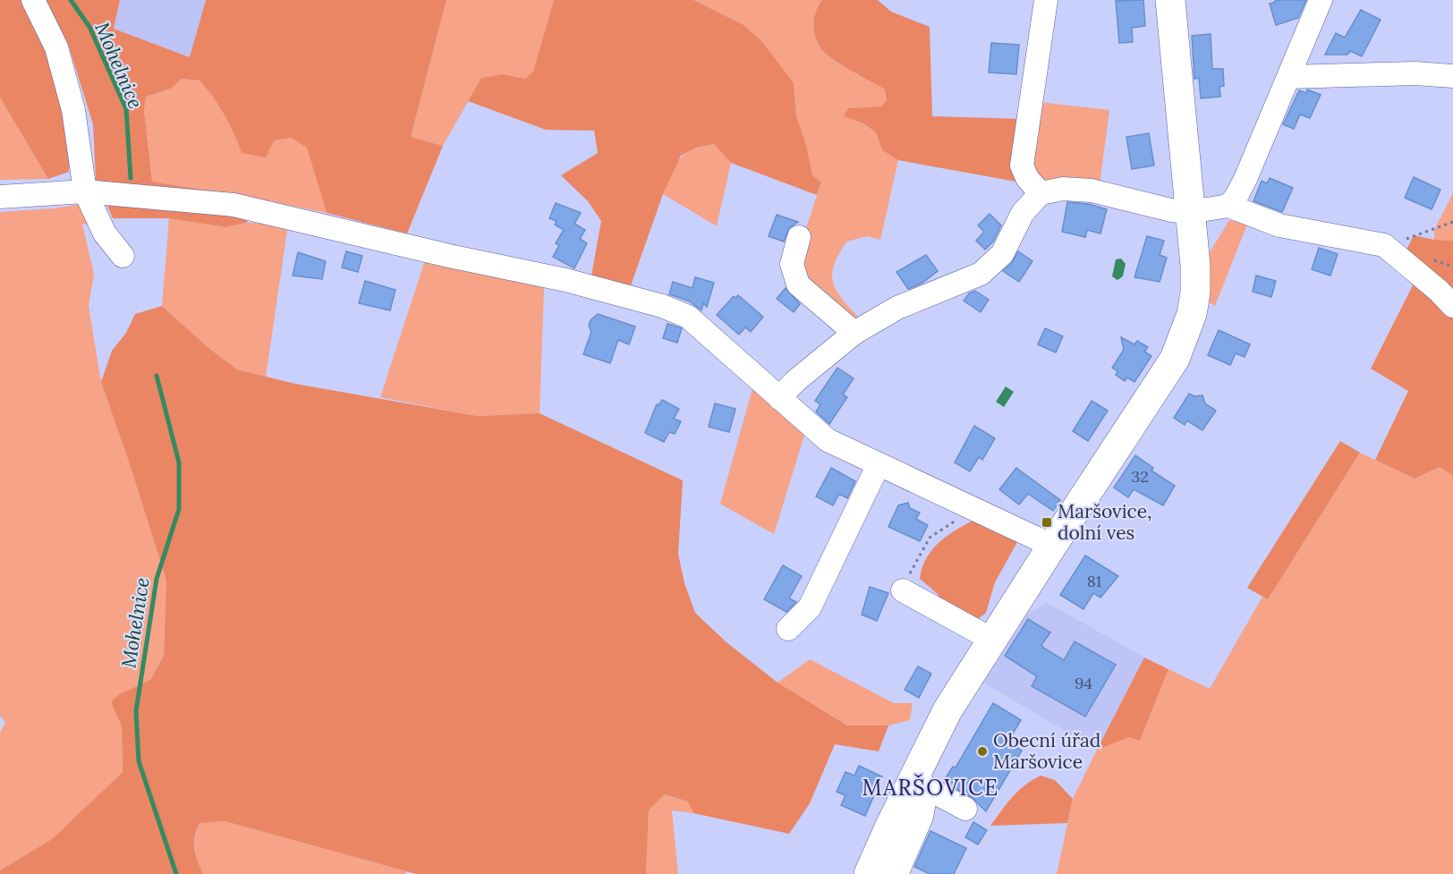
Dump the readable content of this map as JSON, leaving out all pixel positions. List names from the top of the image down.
{
  "districts": ["MARŠOVICE"],
  "water": ["Mohelnice"],
  "places": {
    "transit": ["Maršovice, dolní ves"],
    "other": ["Obecní úřad Maršovice"]
  },
  "house_numbers": ["32", "81", "94"]
}
